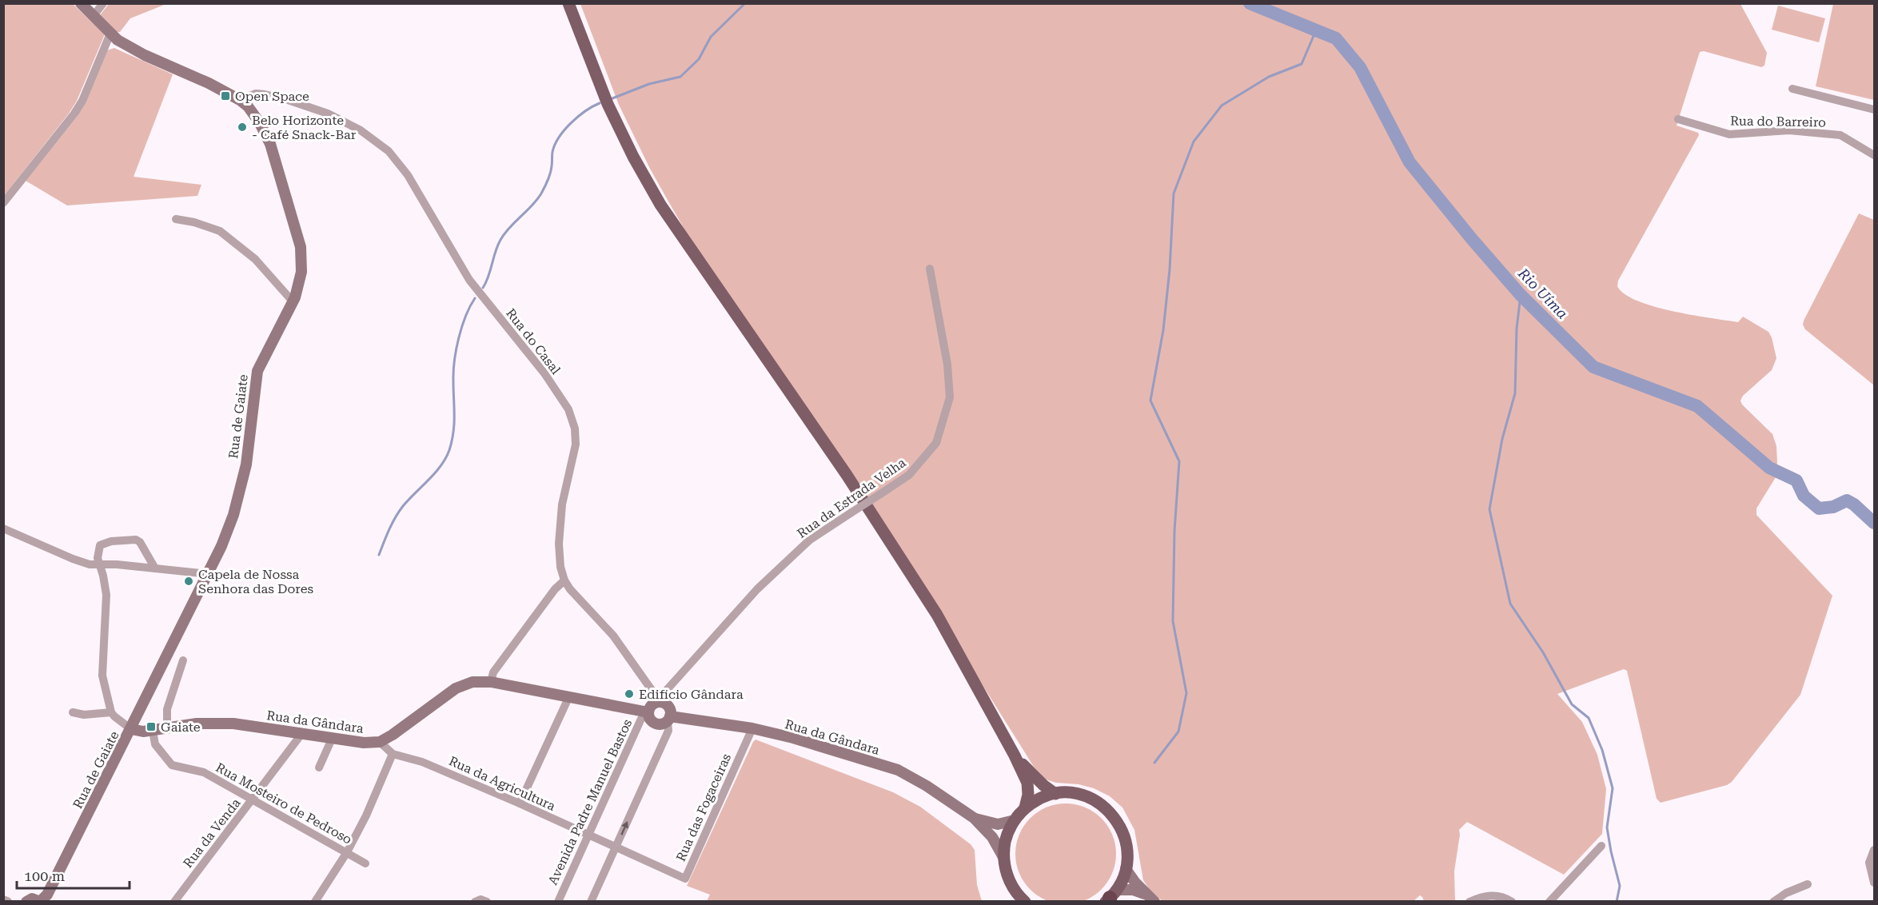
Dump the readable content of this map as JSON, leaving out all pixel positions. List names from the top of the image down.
{
  "streets": {
    "main road": ["Rua de Gaiate", "Rua da Gândara"],
    "street": [
      "Rua do Barreiro",
      "Rua do Casal",
      "Rua da Estrada Velha",
      "Rua da Agricultura",
      "Avenida Padre Manuel Bastos",
      "Rua Mosteiro de Pedroso",
      "Rua das Fogaceiras",
      "Rua da Venda"
    ]
  },
  "crossings": [
    ["Rua do Casal", "Rua de Gaiate"],
    ["Rua do Casal", "Rua da Estrada Velha"],
    ["Rua do Casal", "Rua da Gândara"],
    ["Rua do Casal", "Avenida Padre Manuel Bastos"],
    ["Rua de Gaiate", "Rua da Gândara"],
    ["Rua da Estrada Velha", "Rua da Gândara"],
    ["Rua da Estrada Velha", "Avenida Padre Manuel Bastos"],
    ["Rua da Gândara", "Avenida Padre Manuel Bastos"],
    ["Rua da Gândara", "Rua Mosteiro de Pedroso"],
    ["Rua da Gândara", "Rua das Fogaceiras"],
    ["Rua da Gândara", "Rua da Venda"],
    ["Rua da Agricultura", "Avenida Padre Manuel Bastos"],
    ["Rua da Agricultura", "Rua das Fogaceiras"],
    ["Rua Mosteiro de Pedroso", "Rua da Venda"]
  ],
  "water": ["Rio Uíma"],
  "places": {
    "transit": ["Open Space", "Gaiate"],
    "other": ["Belo Horizonte - Café Snack-Bar", "Capela de Nossa Senhora das Dores", "Edifício Gândara"]
  },
  "scale_bar": "100 m"
}
